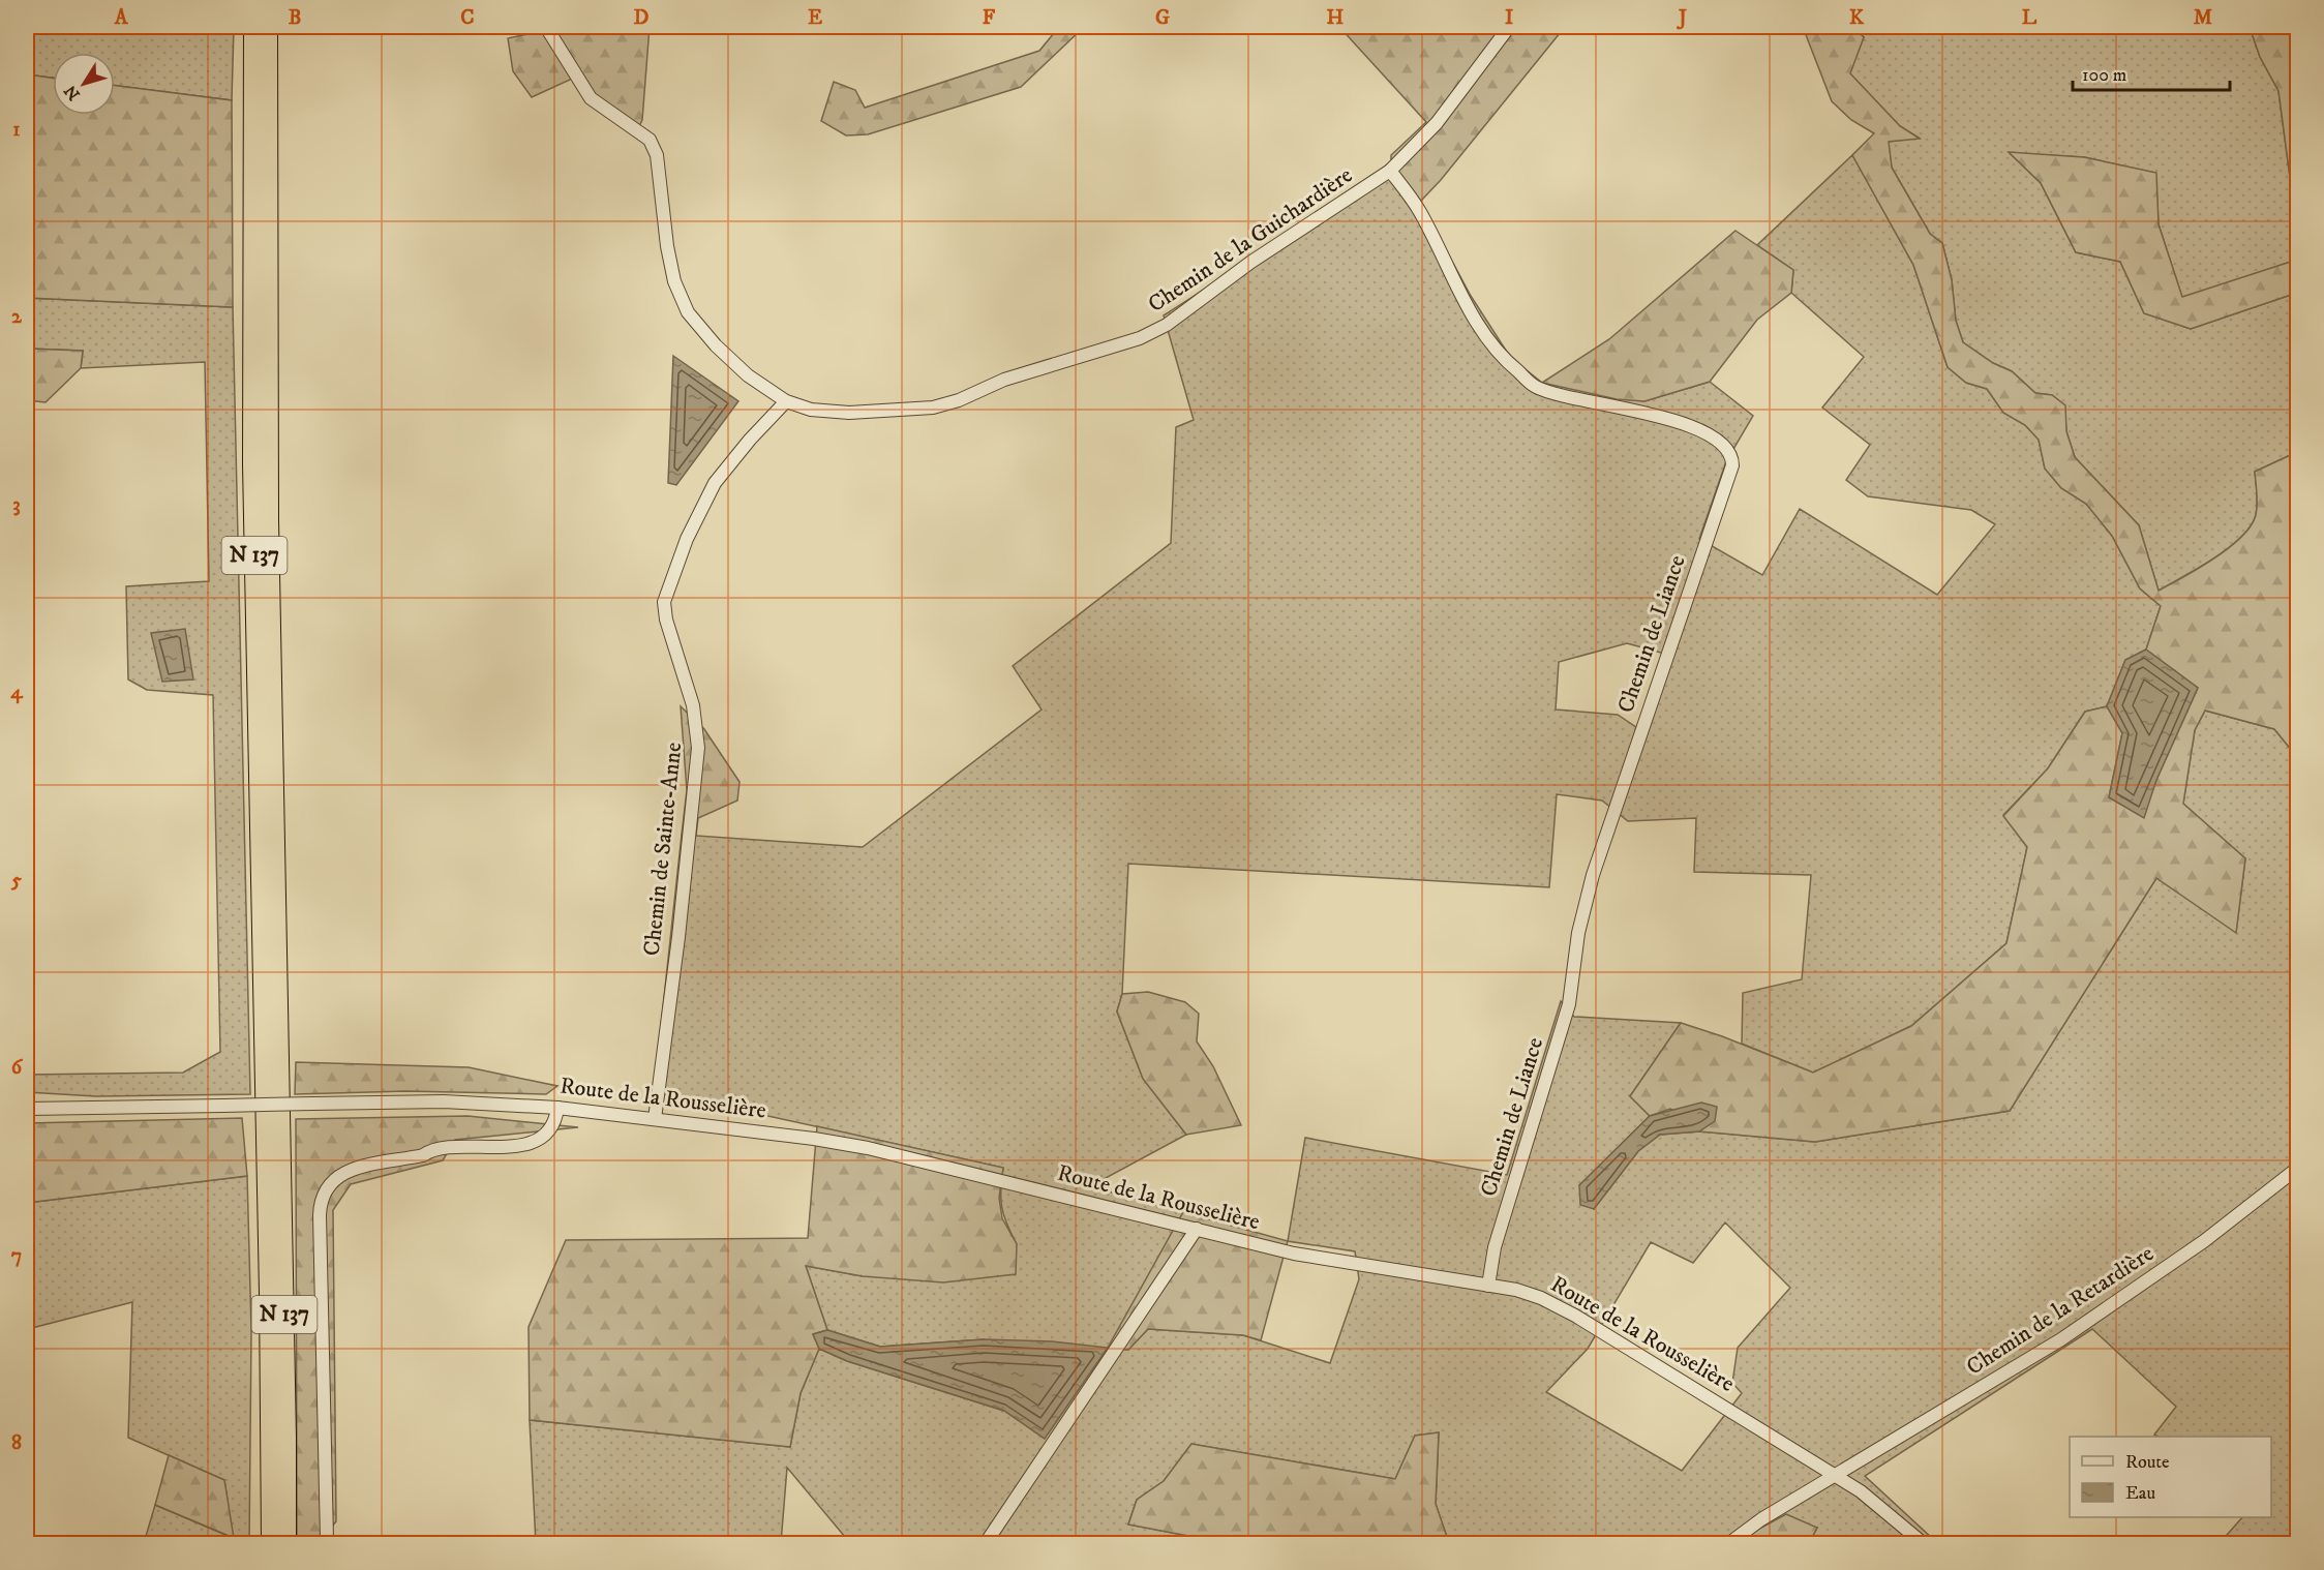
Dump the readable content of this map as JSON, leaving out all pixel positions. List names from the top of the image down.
{
  "streets": {
    "highway": ["N 137"],
    "street": [
      "Chemin de la Guichardière",
      "Chemin de Liance",
      "Chemin de Sainte-Anne",
      "Route de la Rousselière",
      "Chemin de la Retardière"
    ]
  },
  "crossings": [
    ["Chemin de la Guichardière", "Chemin de Liance"],
    ["Chemin de la Guichardière", "Chemin de Sainte-Anne"],
    ["Chemin de Liance", "Route de la Rousselière"],
    ["Chemin de Sainte-Anne", "Route de la Rousselière"],
    ["Route de la Rousselière", "Chemin de la Retardière"]
  ],
  "legend": ["Route", "Eau"],
  "scale_bar": "100 m",
  "north": "bottom left",
  "grid": {
    "columns": [
      "A",
      "B",
      "C",
      "D",
      "E",
      "F",
      "G",
      "H",
      "I",
      "J",
      "K",
      "L",
      "M"
    ],
    "rows": [
      "1",
      "2",
      "3",
      "4",
      "5",
      "6",
      "7",
      "8"
    ]
  }
}
